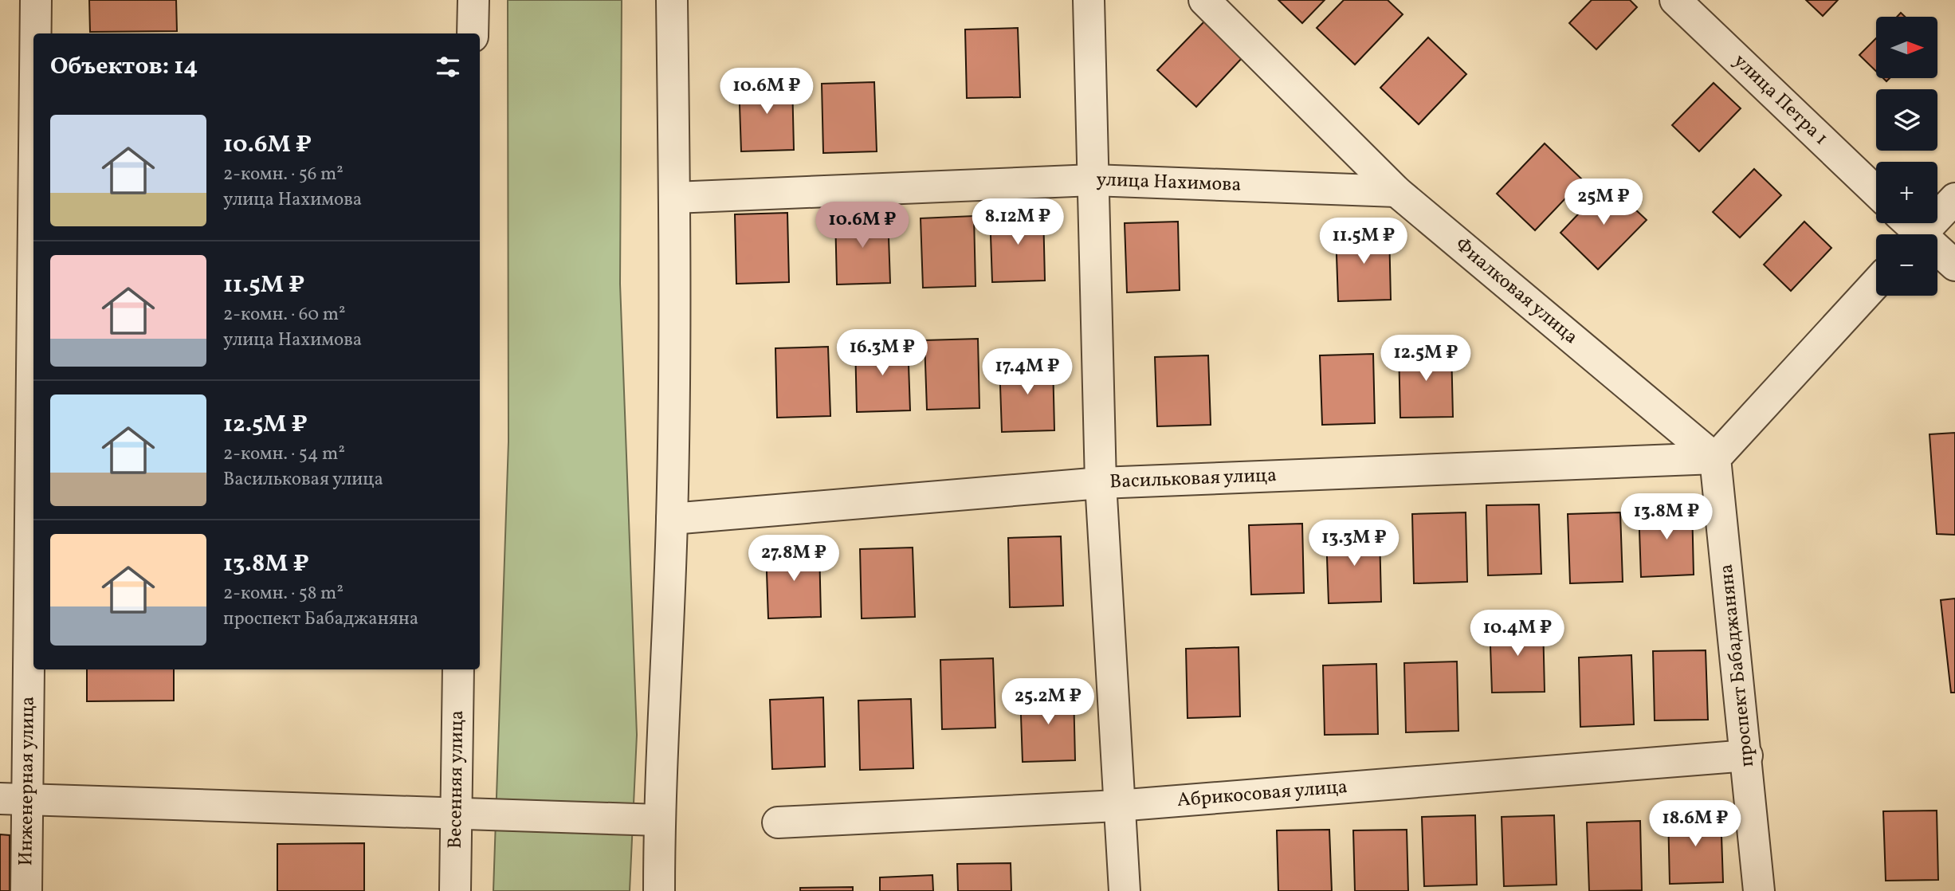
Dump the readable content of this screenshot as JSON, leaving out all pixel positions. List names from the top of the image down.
{
  "streets": {
    "street": [
      "улица Петра 1",
      "улица Нахимова",
      "Фиалковая улица",
      "Васильковая улица",
      "проспект Бабаджаняна",
      "Весенняя улица",
      "Инженерная улица",
      "Абрикосовая улица"
    ]
  },
  "crossings": [
    ["улица Нахимова", "Фиалковая улица"],
    ["Фиалковая улица", "Васильковая улица"],
    ["Фиалковая улица", "проспект Бабаджаняна"],
    ["Васильковая улица", "проспект Бабаджаняна"],
    ["проспект Бабаджаняна", "Абрикосовая улица"]
  ],
  "north": "right",
  "page": {
    "map_buttons": ["+", "−"],
    "heading": "Объектов: 14",
    "price": [
      "10.6M ₽",
      "25M ₽",
      "8.12M ₽",
      "10.6M ₽",
      "11.5M ₽",
      "16.3M ₽",
      "12.5M ₽",
      "17.4M ₽",
      "13.8M ₽",
      "13.3M ₽",
      "27.8M ₽",
      "10.4M ₽",
      "25.2M ₽",
      "18.6M ₽"
    ],
    "list": [
      {
        "name": "10.6M ₽",
        "note": "2-комн. · 56 m² · улица Нахимова"
      },
      {
        "name": "11.5M ₽",
        "note": "2-комн. · 60 m² · улица Нахимова"
      },
      {
        "name": "12.5M ₽",
        "note": "2-комн. · 54 m² · Васильковая улица"
      },
      {
        "name": "13.8M ₽",
        "note": "2-комн. · 58 m² · проспект Бабаджаняна"
      }
    ]
  }
}
